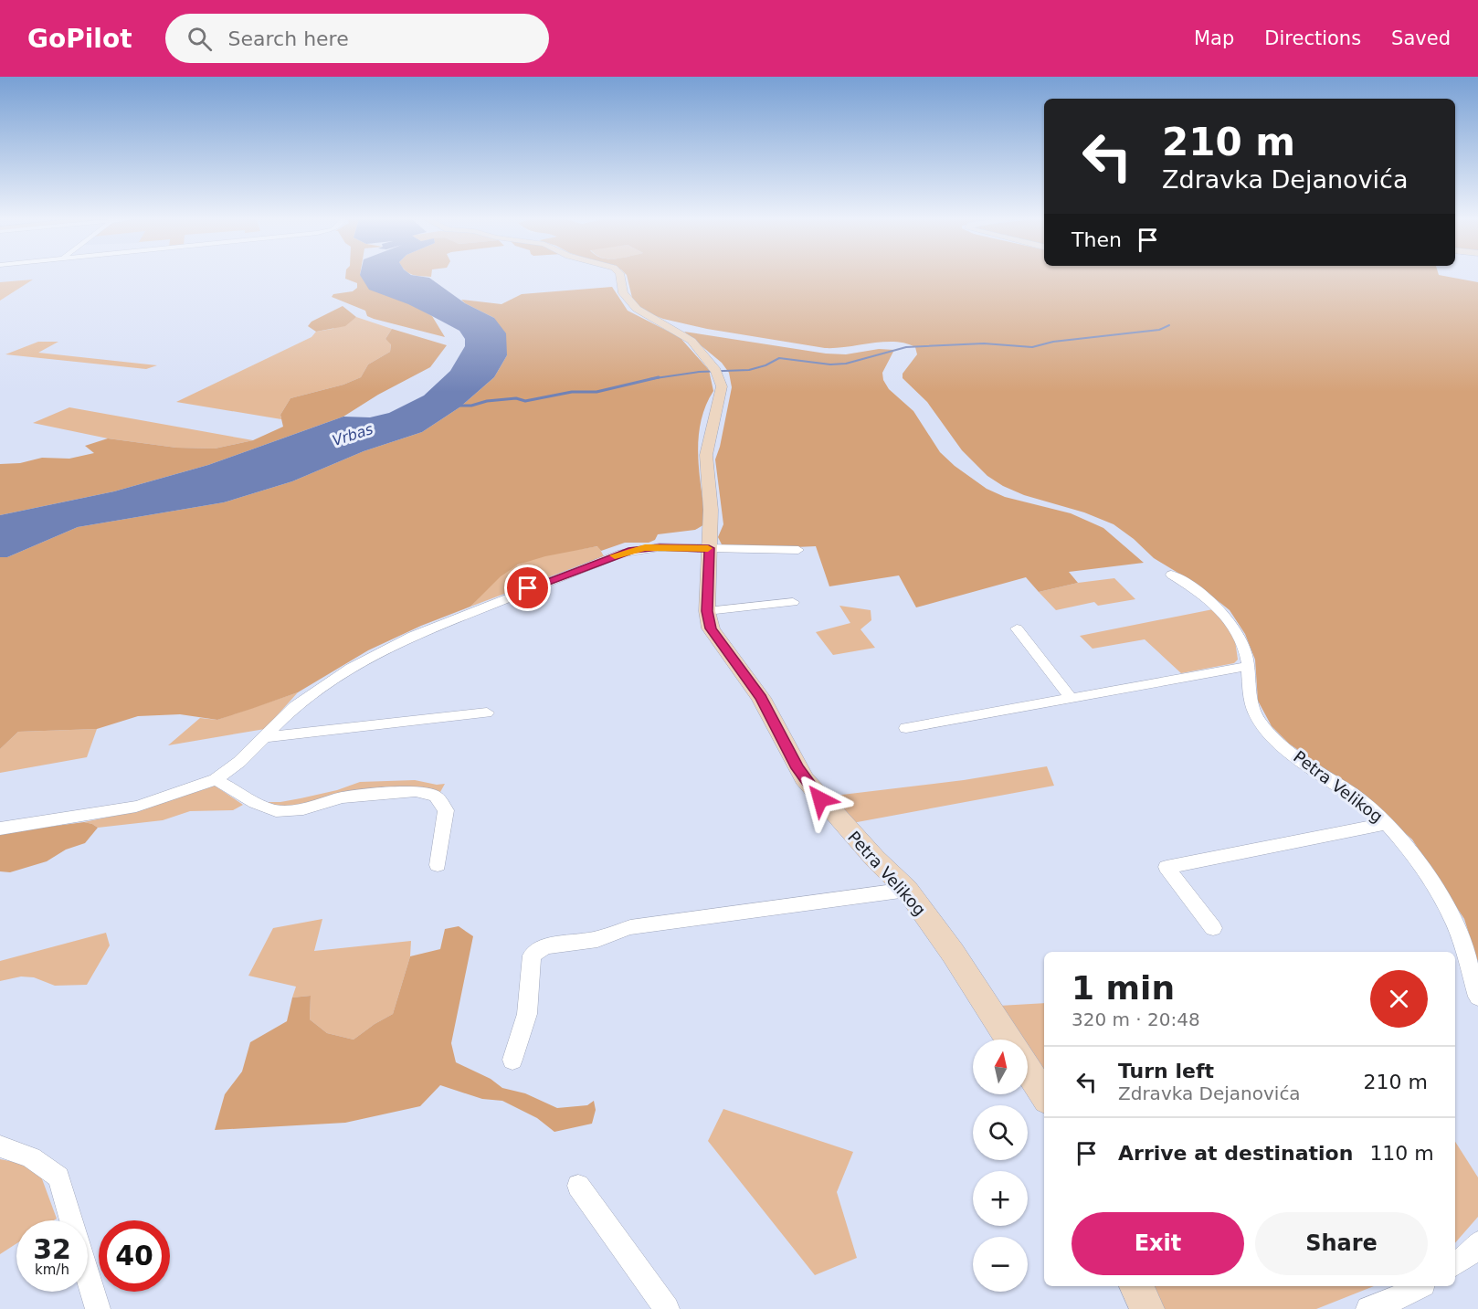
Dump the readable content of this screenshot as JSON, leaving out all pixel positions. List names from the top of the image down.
{
  "streets": {
    "street": ["Petra Velikog"]
  },
  "water": ["Vrbas"],
  "north": "top",
  "page": {
    "header": "GoPilot",
    "search": "Search here",
    "nav": ["Map", "Directions", "Saved"],
    "turn": ["210 m", "Zdravka Dejanovića"],
    "then": "Then",
    "heading": ["1 min", "320 m · 20:48"],
    "map_buttons": ["+", "−"],
    "list": [
      {
        "name": "Turn left",
        "note": "Zdravka Dejanovića",
        "value": "210 m"
      },
      {
        "name": "Arrive at destination",
        "value": "110 m"
      }
    ],
    "buttons": ["Exit", "Share"],
    "speed": "32 km/h",
    "limit": "40"
  }
}
